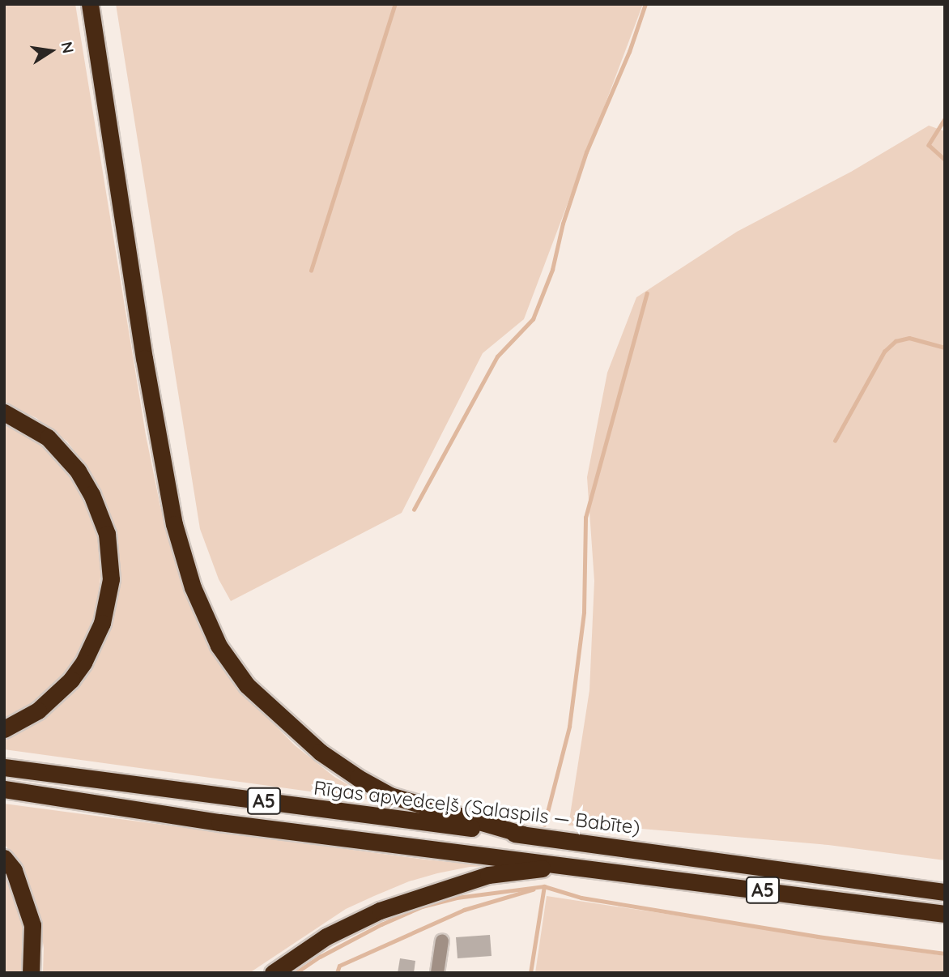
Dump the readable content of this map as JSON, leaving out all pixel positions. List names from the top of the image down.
{
  "streets": {
    "highway": ["A5", "Rīgas apvedceļš (Salaspils — Babīte)"]
  },
  "north": "right"
}
